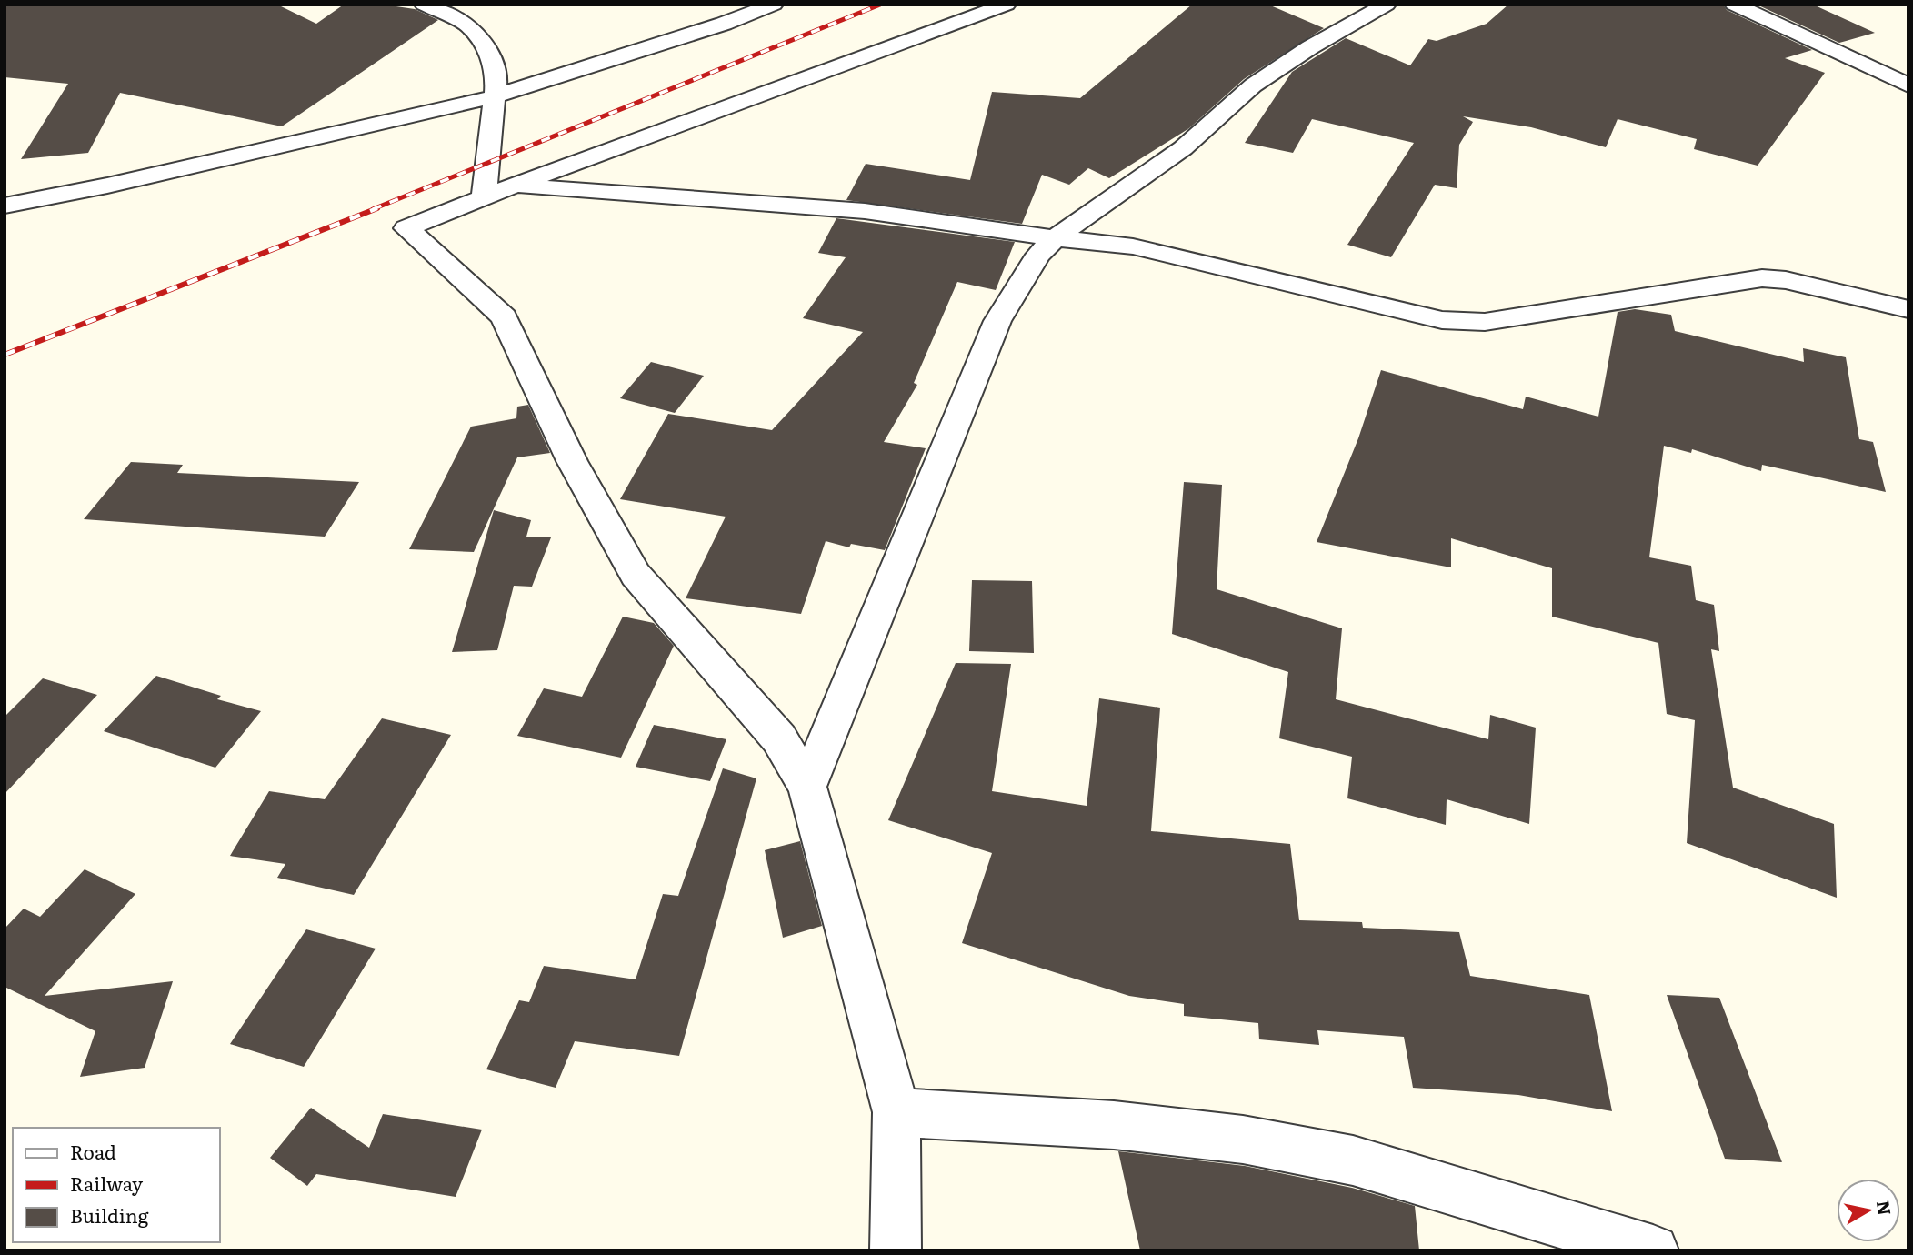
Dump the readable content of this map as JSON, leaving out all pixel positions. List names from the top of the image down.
{
  "legend": ["Road", "Railway", "Building"],
  "north": "right"
}
